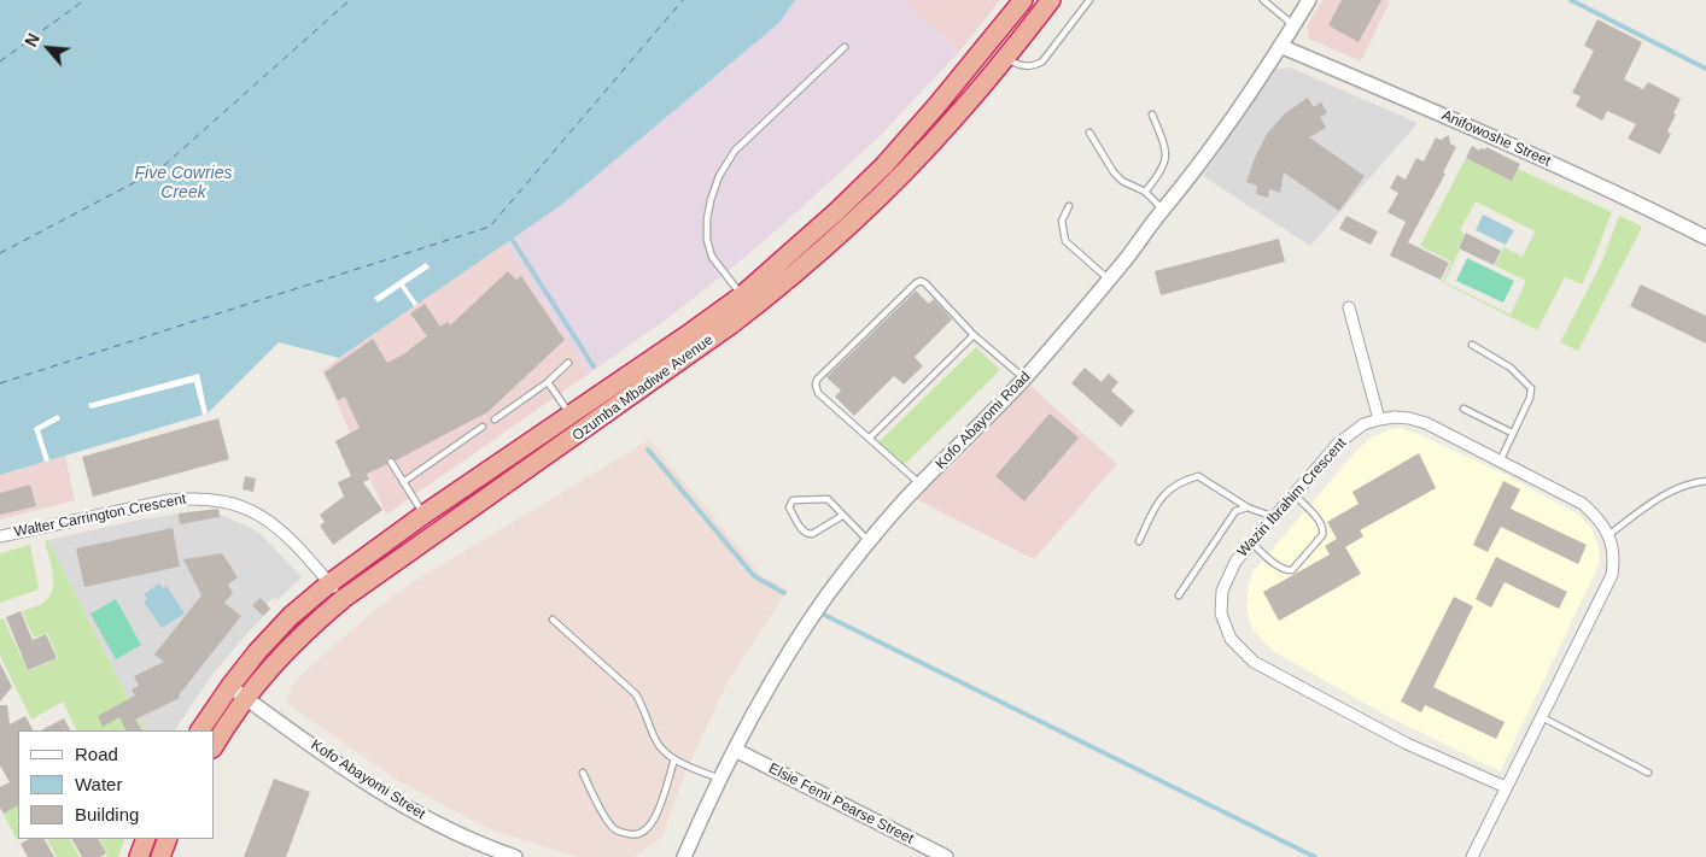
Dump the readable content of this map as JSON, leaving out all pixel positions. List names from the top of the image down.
{
  "streets": {
    "highway": ["Ozumba Mbadiwe Avenue"],
    "street": [
      "Anifowoshe Street",
      "Kofo Abayomi Road",
      "Waziri Ibrahim Crescent",
      "Walter Carrington Crescent",
      "Kofo Abayomi Street",
      "Elsie Femi Pearse Street"
    ]
  },
  "crossings": [
    ["Anifowoshe Street", "Kofo Abayomi Road"],
    ["Ozumba Mbadiwe Avenue", "Walter Carrington Crescent"],
    ["Ozumba Mbadiwe Avenue", "Kofo Abayomi Street"],
    ["Kofo Abayomi Road", "Elsie Femi Pearse Street"]
  ],
  "water": ["Five Cowries Creek"],
  "legend": ["Road", "Water", "Building"],
  "north": "top left"
}
